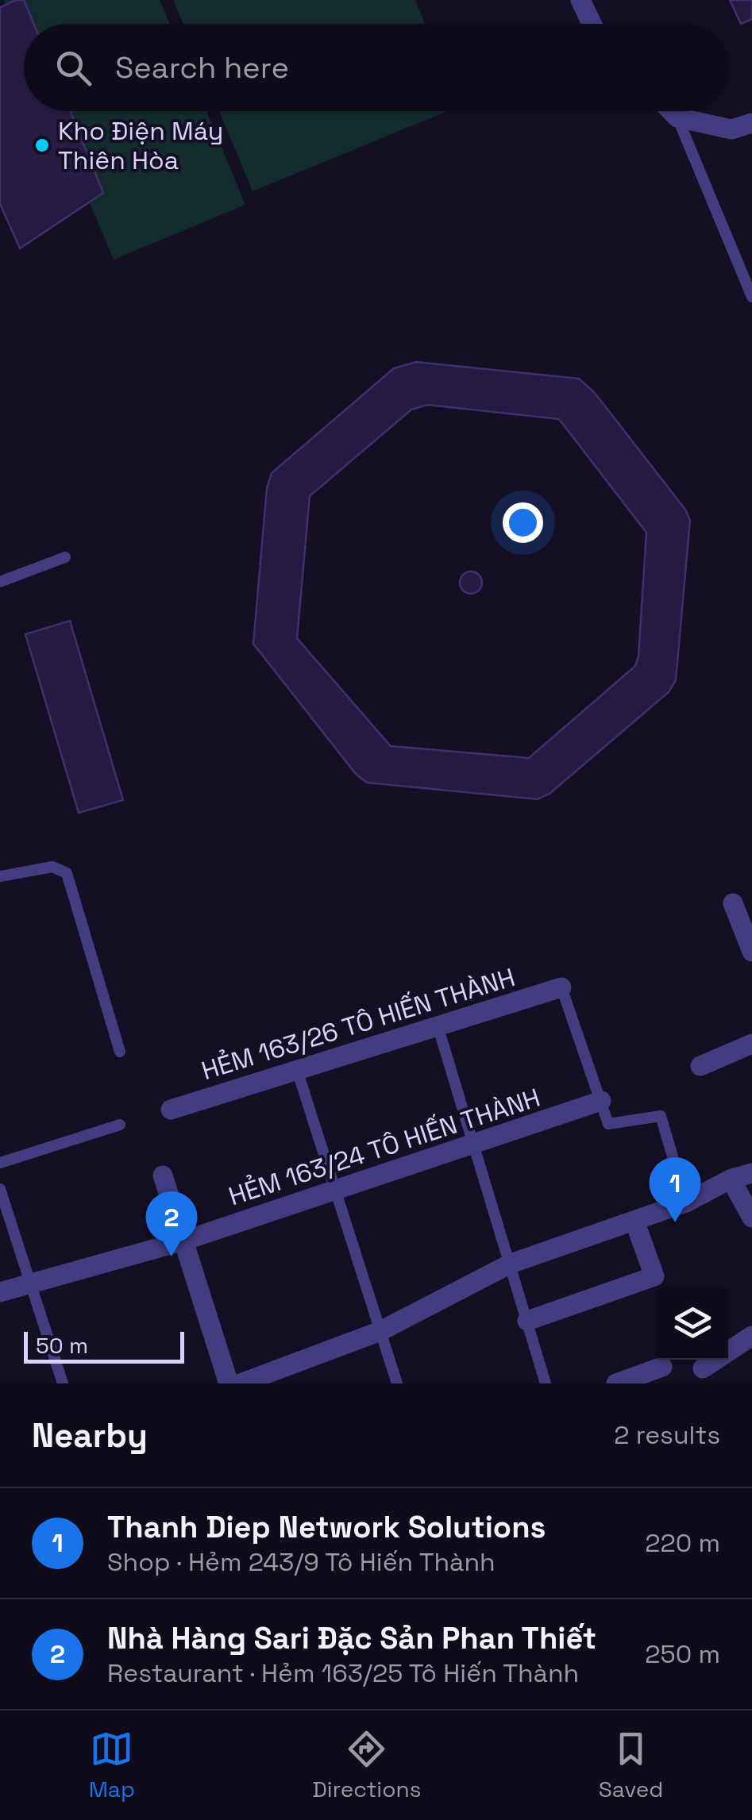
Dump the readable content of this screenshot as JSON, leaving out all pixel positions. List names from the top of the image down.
{
  "streets": {
    "street": ["HẺM 163/26 TÔ HIẾN THÀNH", "HẺM 163/24 TÔ HIẾN THÀNH"]
  },
  "places": ["Kho Điện Máy Thiên Hòa"],
  "scale_bar": "50 m",
  "page": {
    "search": "Search here",
    "pins": ["1", "2"],
    "scale": "50 m",
    "heading": ["Nearby", "2 results"],
    "list": [
      {
        "mark": "1",
        "name": "Thanh Diep Network Solutions",
        "note": "Shop · Hẻm 243/9 Tô Hiến Thành",
        "value": "220 m"
      },
      {
        "mark": "2",
        "name": "Nhà Hàng Sari Đặc Sản Phan Thiết",
        "note": "Restaurant · Hẻm 163/25 Tô Hiến Thành",
        "value": "250 m"
      }
    ],
    "nav": ["Map", "Directions", "Saved"]
  }
}
